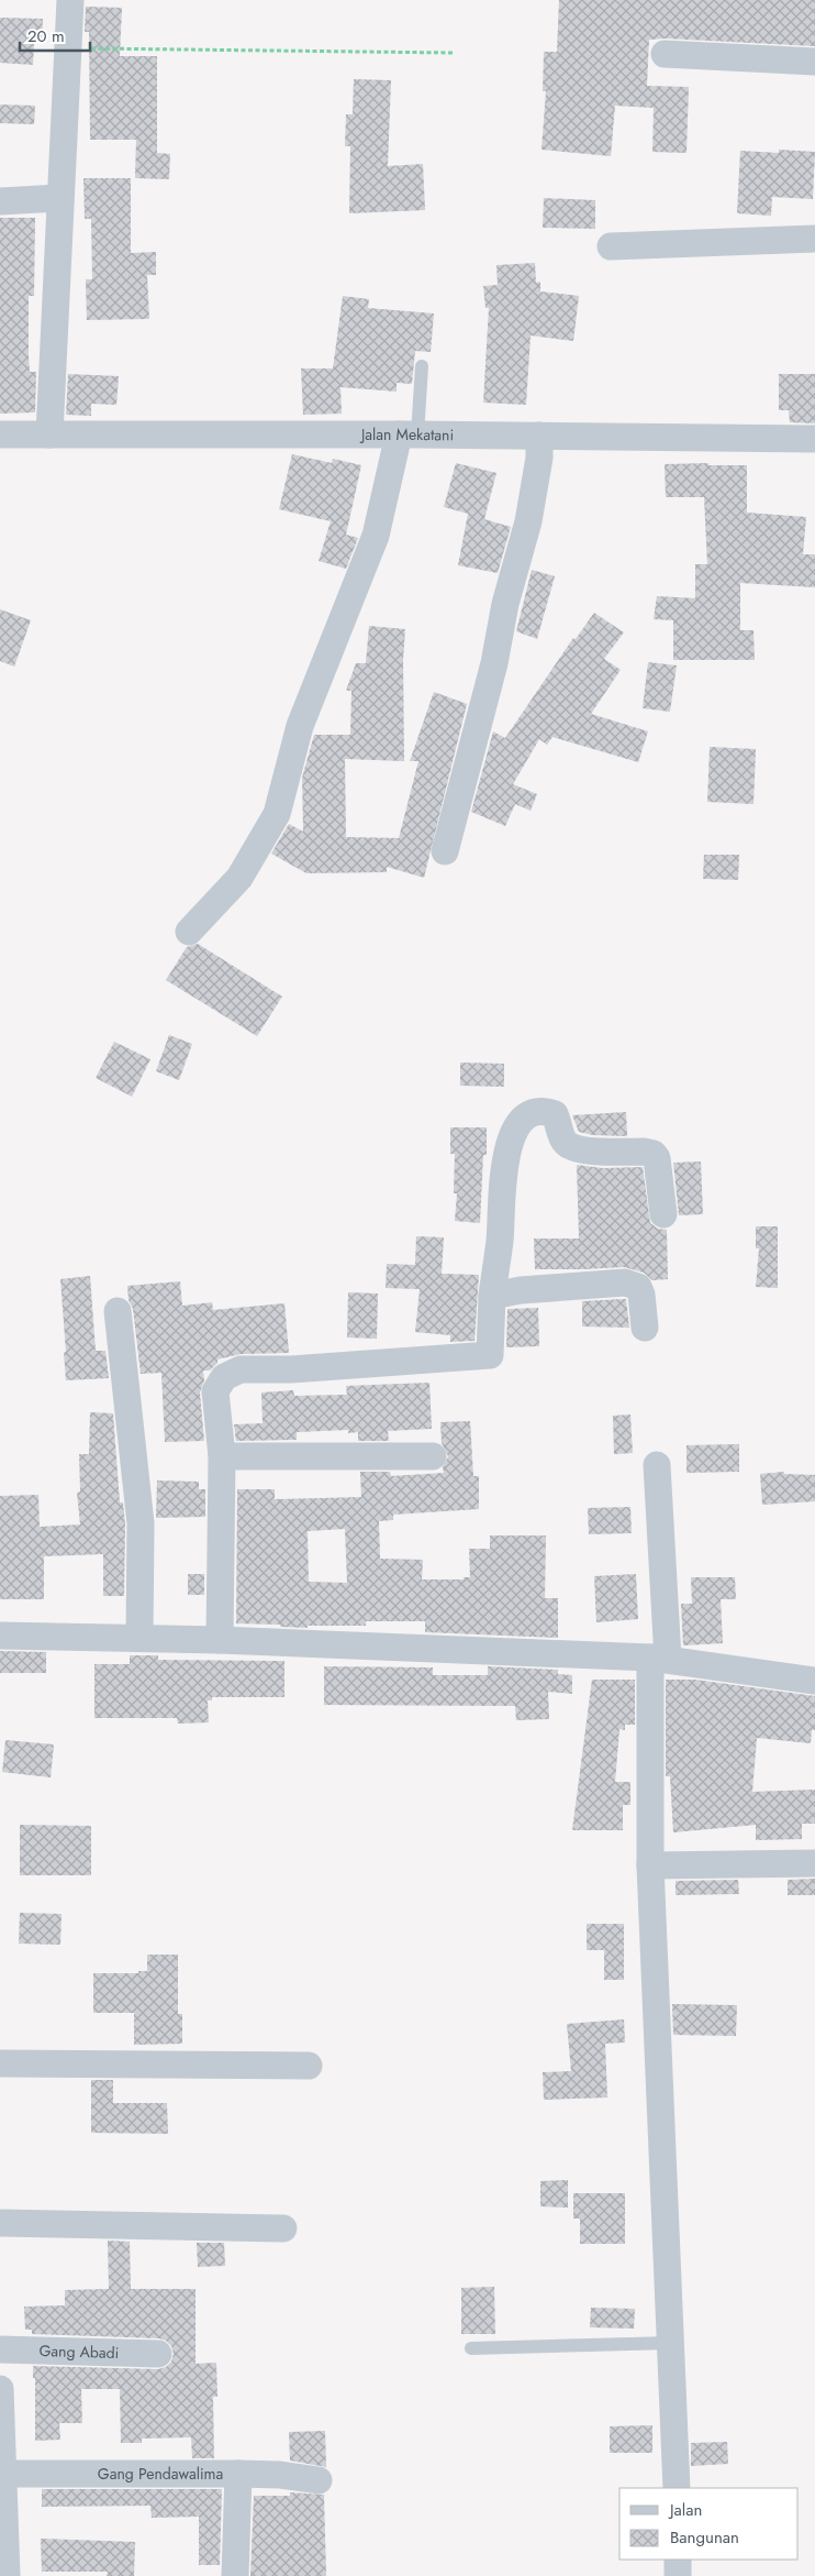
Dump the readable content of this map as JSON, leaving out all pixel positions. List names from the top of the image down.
{
  "streets": {
    "street": ["Jalan Mekatani", "Gang Abadi", "Gang Pendawalima"]
  },
  "legend": ["Jalan", "Bangunan"],
  "scale_bar": "20 m"
}
